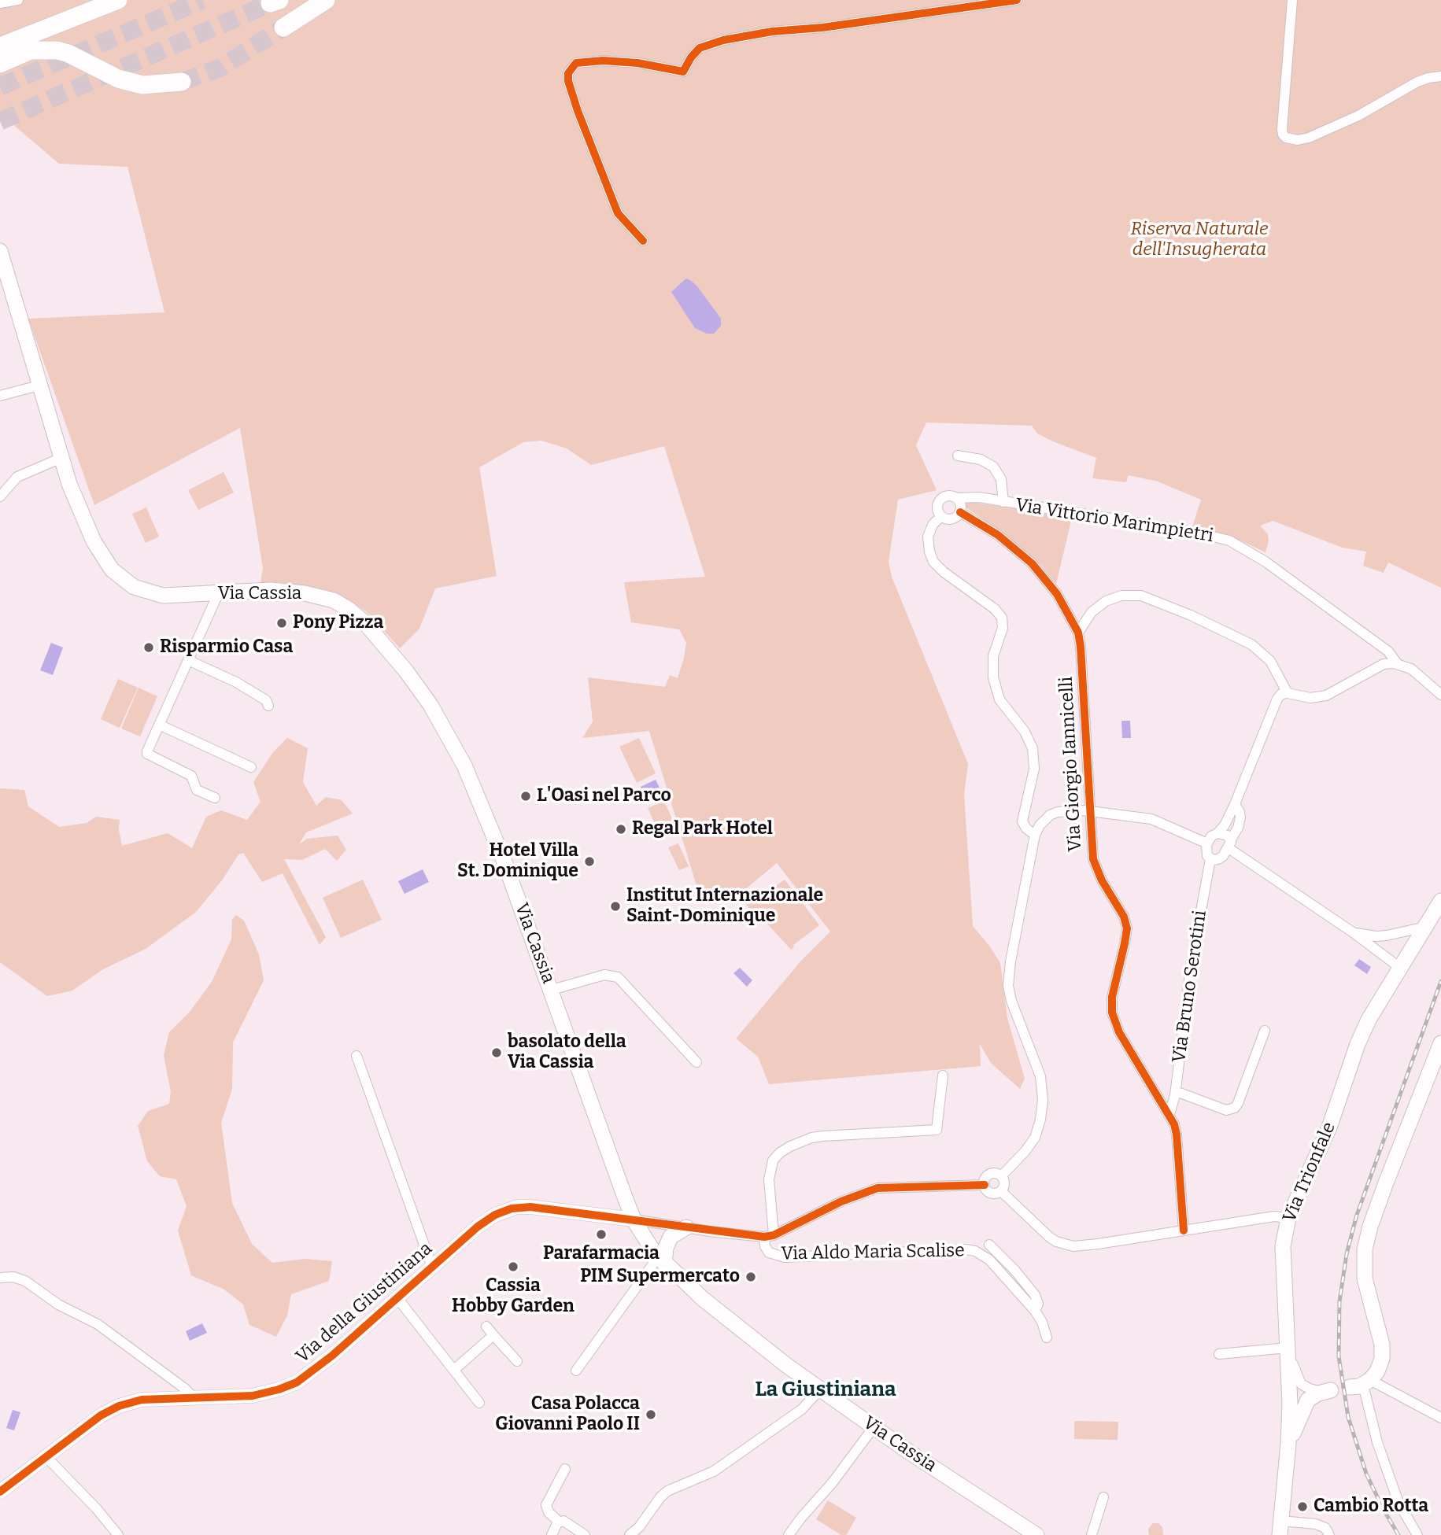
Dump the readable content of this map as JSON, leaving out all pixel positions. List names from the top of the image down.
{
  "streets": {
    "main road": ["Via Cassia", "Via Trionfale"],
    "street": [
      "Via Vittorio Marimpietri",
      "Via Giorgio Iannicelli",
      "Via Bruno Serotini",
      "Via Aldo Maria Scalise",
      "Via della Giustiniana"
    ]
  },
  "crossings": [
    ["Via Cassia", "Via della Giustiniana"],
    ["Via Giorgio Iannicelli", "Via Bruno Serotini"]
  ],
  "districts": ["La Giustiniana"],
  "parks": ["Riserva Naturale dell'Insugherata"],
  "places": [
    "Pony Pizza",
    "Risparmio Casa",
    "L'Oasi nel Parco",
    "Regal Park Hotel",
    "Hotel Villa St. Dominique",
    "Institut Internazionale Saint-Dominique",
    "basolato della Via Cassia",
    "Parafarmacia",
    "Cassia Hobby Garden",
    "PIM Supermercato",
    "Casa Polacca Giovanni Paolo II",
    "Cambio Rotta"
  ]
}
